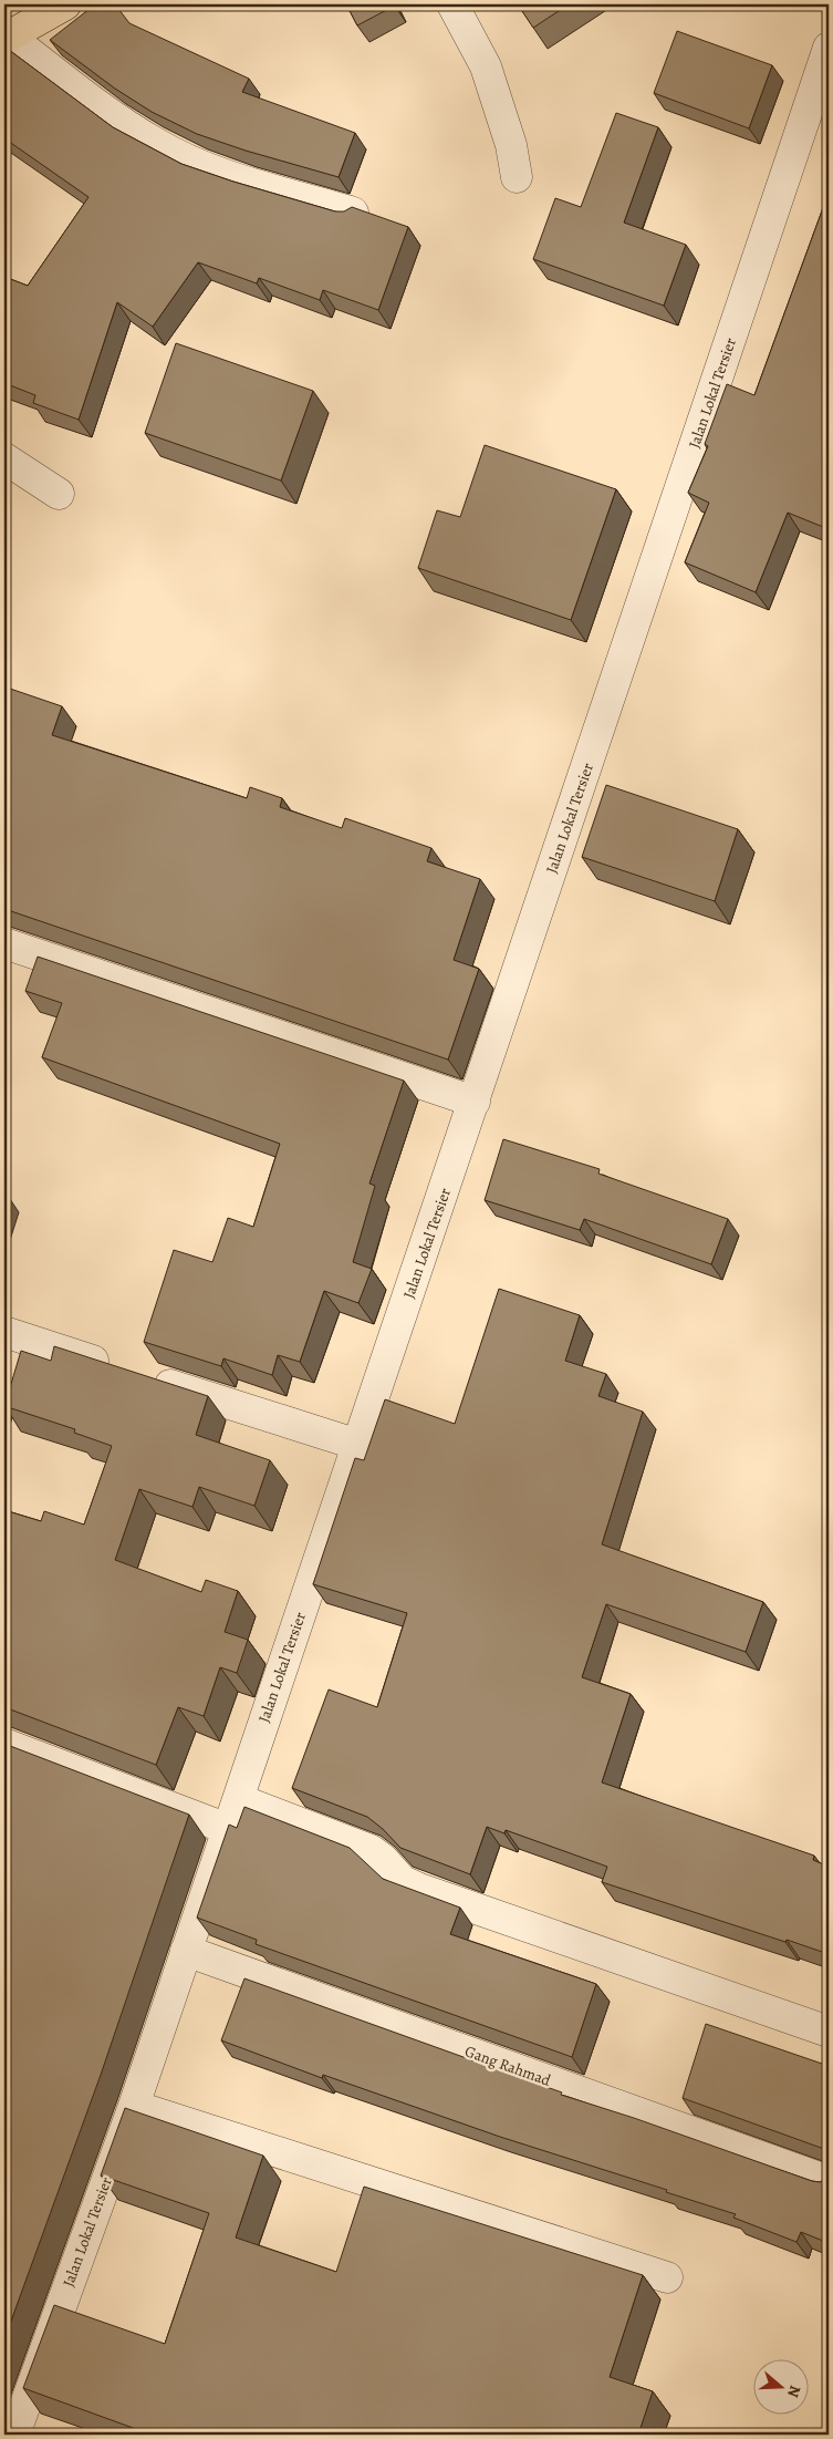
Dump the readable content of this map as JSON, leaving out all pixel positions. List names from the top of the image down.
{
  "streets": {
    "street": ["Jalan Lokal Tersier", "Gang Rahmad"]
  },
  "crossings": [
    ["Jalan Lokal Tersier", "Gang Rahmad"]
  ],
  "north": "right"
}
